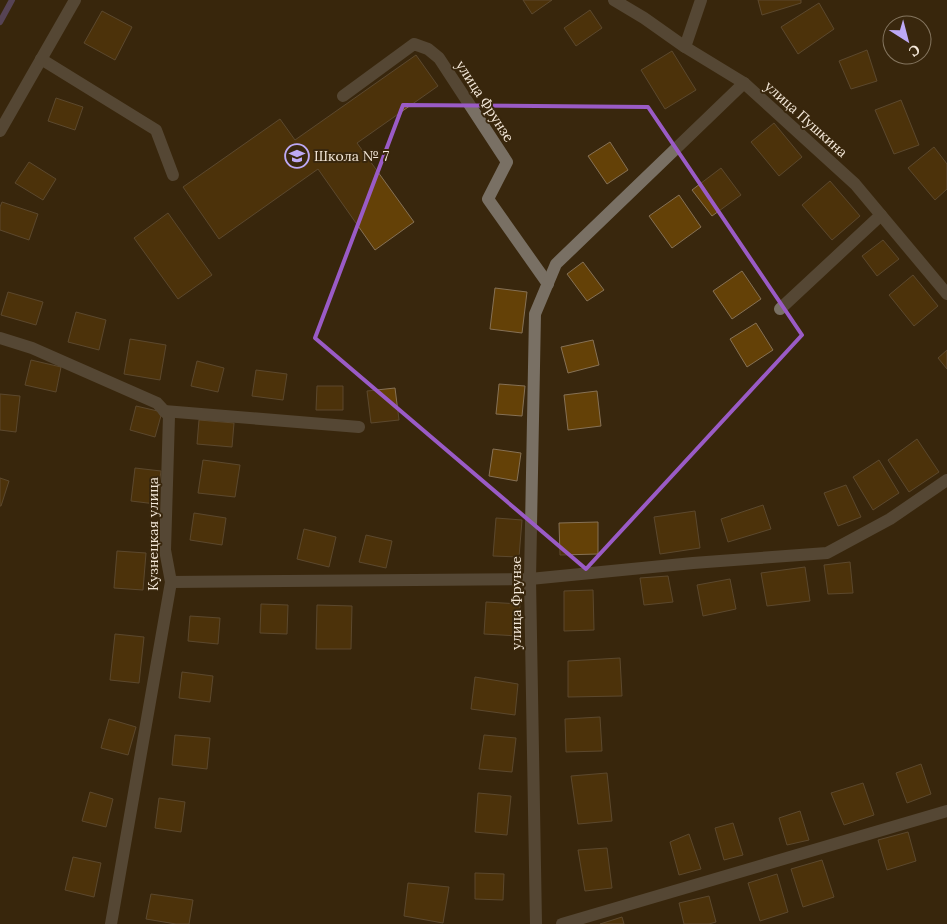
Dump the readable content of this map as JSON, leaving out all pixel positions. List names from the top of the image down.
{
  "streets": {
    "street": ["улица Фрунзе", "улица Пушкина", "Кузнецкая улица"]
  },
  "crossings": [
    ["улица Фрунзе", "улица Пушкина"]
  ],
  "places": {
    "school or university": ["Школа № 7"]
  },
  "north": "bottom right"
}
